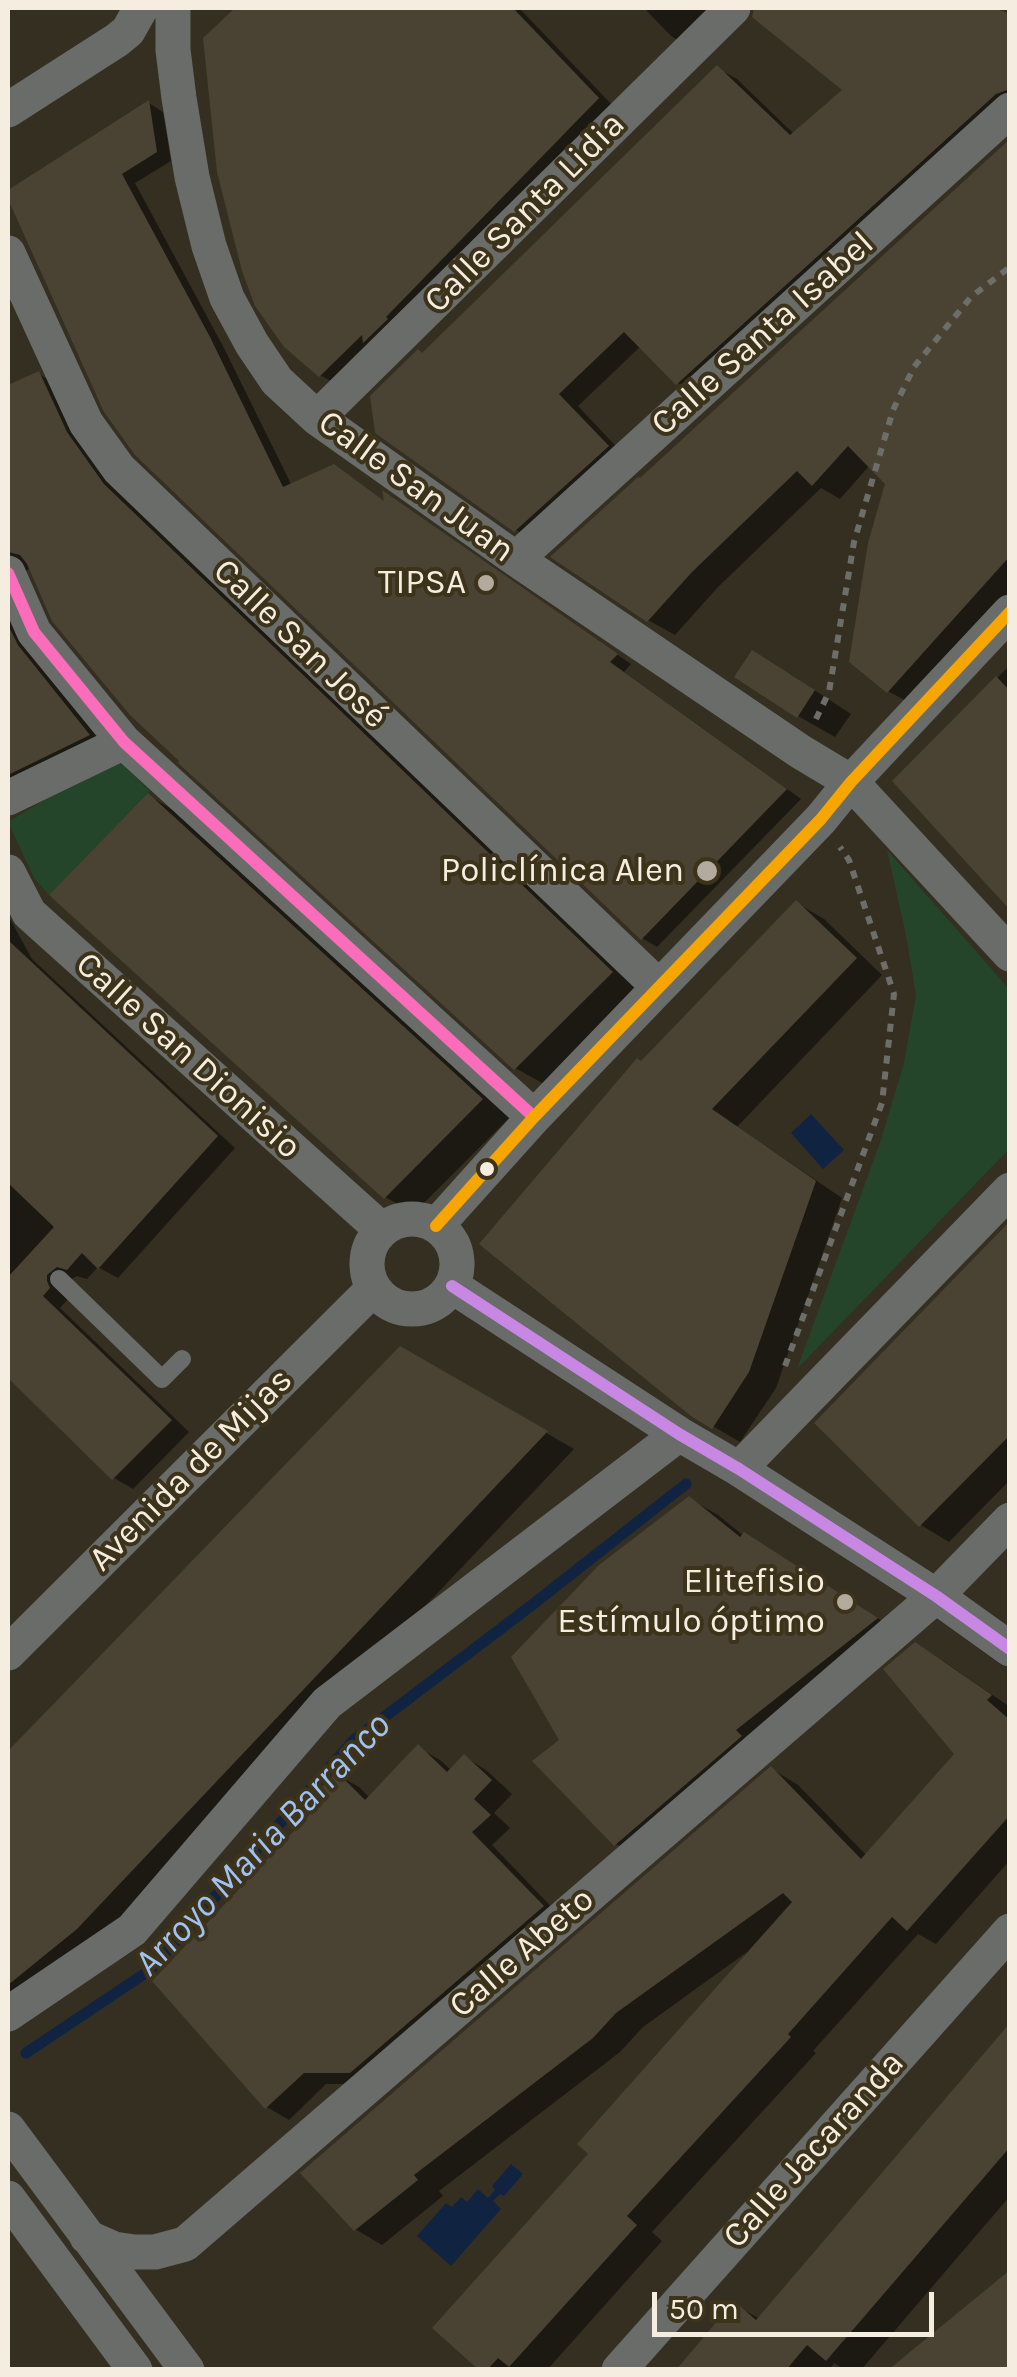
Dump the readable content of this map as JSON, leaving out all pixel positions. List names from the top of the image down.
{
  "streets": {
    "street": [
      "Calle Santa Lidia",
      "Calle Santa Isabel",
      "Calle San Juan",
      "Calle San José",
      "Calle San Dionisio",
      "Avenida de Mijas",
      "Calle Abeto",
      "Calle Jacaranda"
    ]
  },
  "crossings": [
    ["Calle Santa Lidia", "Calle San Juan"],
    ["Calle Santa Isabel", "Calle San Juan"],
    ["Calle San Dionisio", "Avenida de Mijas"]
  ],
  "water": ["Arroyo Maria Barranco"],
  "places": ["TIPSA", "Policlínica Alen", "Elitefisio Estímulo óptimo"],
  "scale_bar": "50 m"
}
